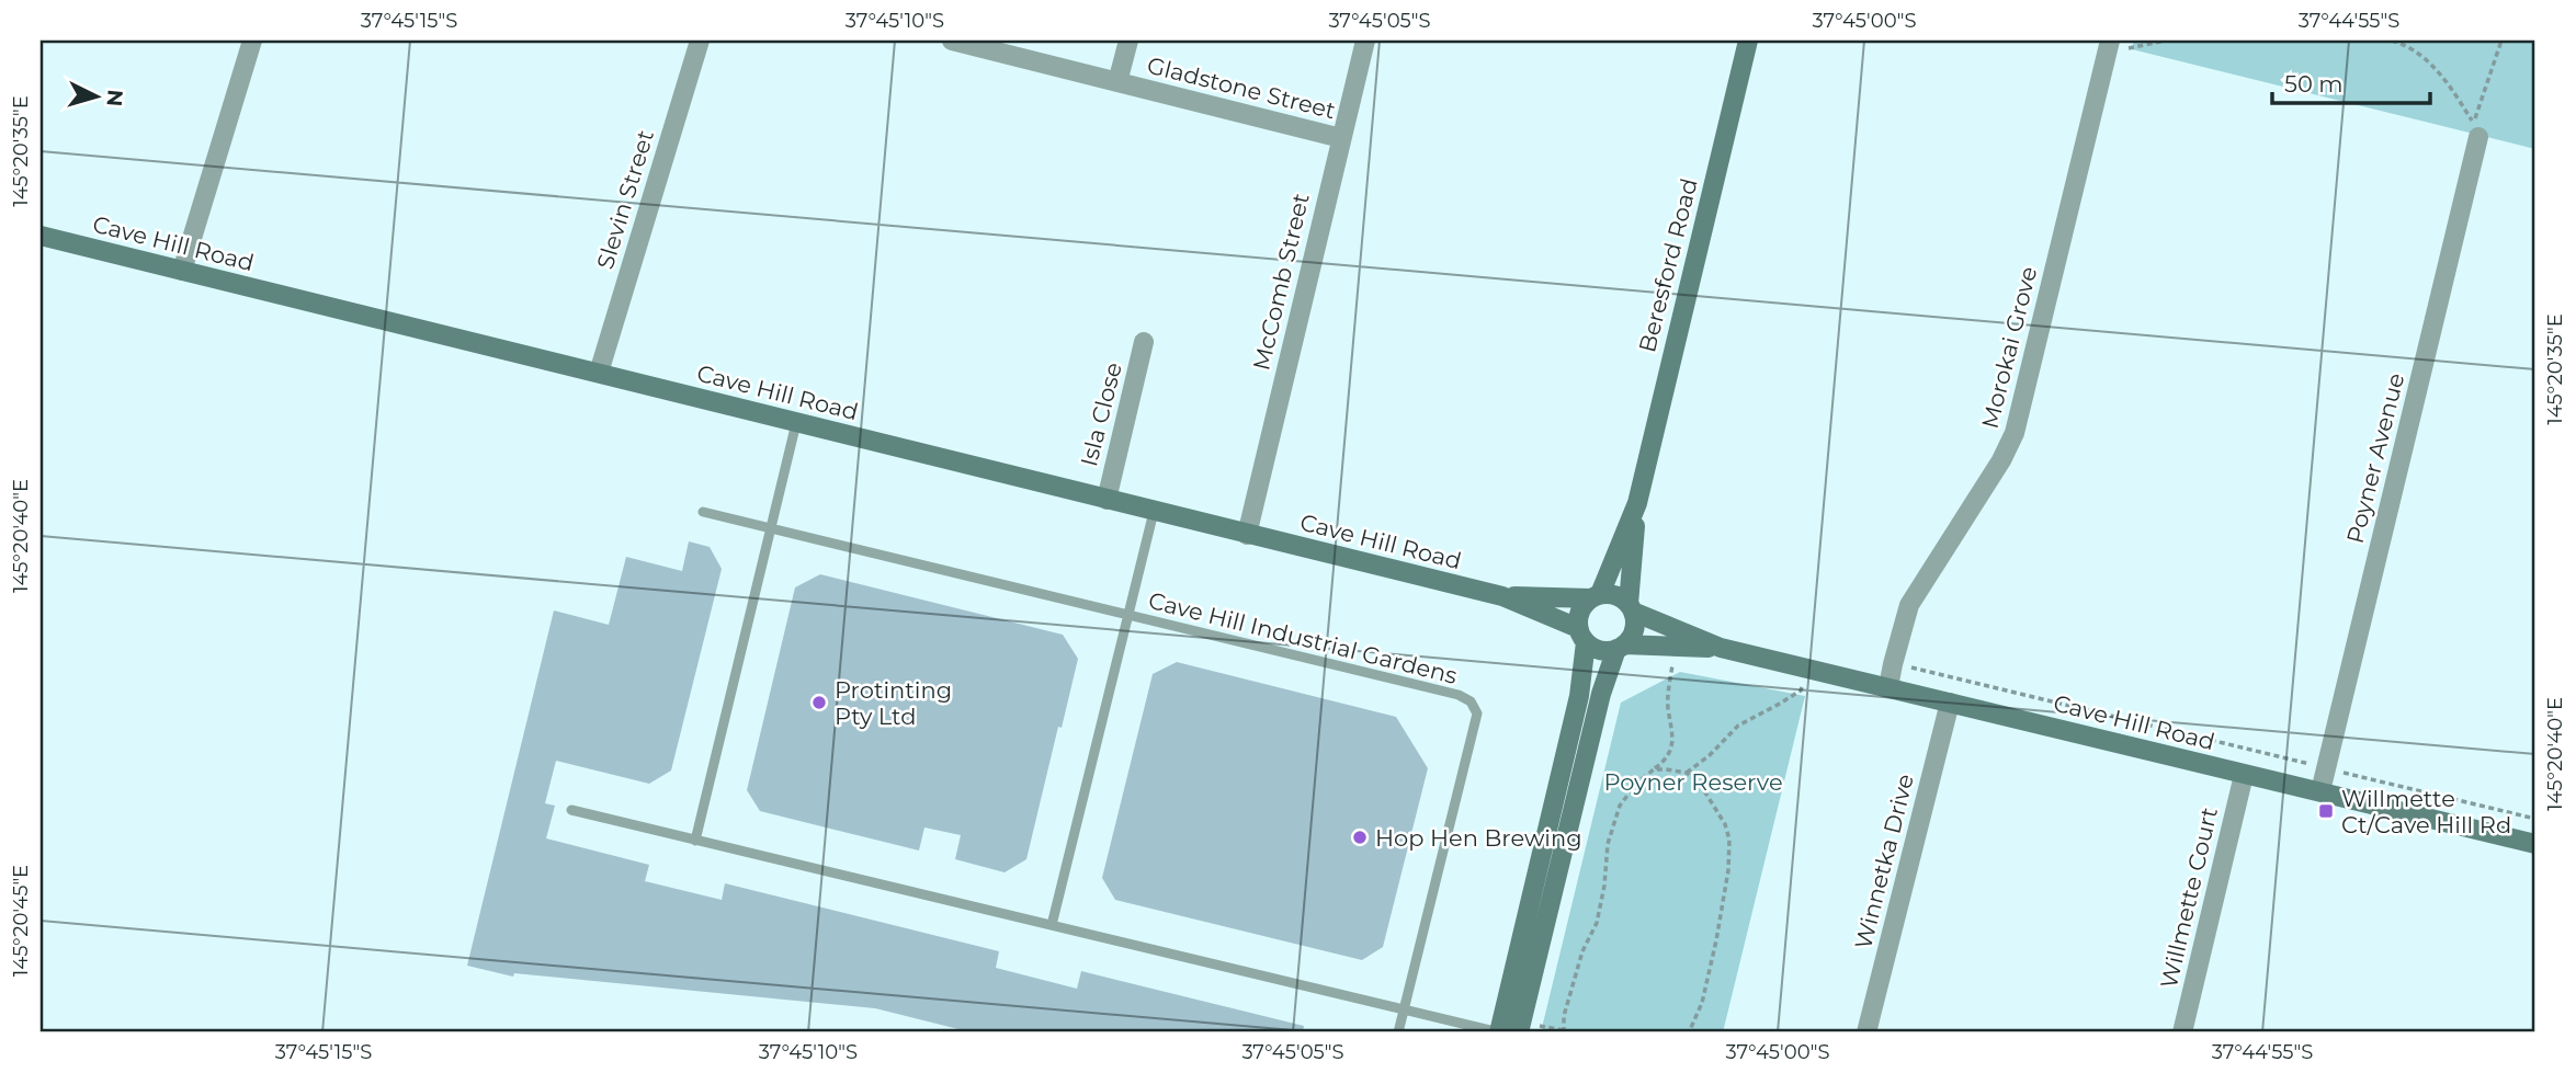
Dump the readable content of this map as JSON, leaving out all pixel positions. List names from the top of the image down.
{
  "streets": {
    "main road": ["Cave Hill Road", "Beresford Road"],
    "street": [
      "Gladstone Street",
      "Slevin Street",
      "McComb Street",
      "Morokai Grove",
      "Isla Close",
      "Poyner Avenue",
      "Winnetka Drive",
      "Willmette Court"
    ],
    "lane": ["Cave Hill Industrial Gardens"]
  },
  "crossings": [
    ["Gladstone Street", "McComb Street"],
    ["Slevin Street", "Cave Hill Road"],
    ["Cave Hill Road", "Beresford Road"],
    ["Cave Hill Road", "McComb Street"],
    ["Cave Hill Road", "Morokai Grove"],
    ["Cave Hill Road", "Isla Close"],
    ["Cave Hill Road", "Poyner Avenue"],
    ["Cave Hill Road", "Cave Hill Industrial Gardens"],
    ["Cave Hill Road", "Winnetka Drive"],
    ["Cave Hill Road", "Willmette Court"]
  ],
  "parks": ["Poyner Reserve"],
  "places": {
    "other": ["Protinting Pty Ltd", "Hop Hen Brewing"],
    "transit": ["Willmette Ct/Cave Hill Rd"]
  },
  "scale_bar": "50 m",
  "north": "right",
  "coordinates": [
    "37°45'15\"S",
    "37°45'10\"S",
    "37°45'05\"S",
    "37°45'00\"S",
    "37°44'55\"S",
    "145°20'35\"E",
    "145°20'40\"E",
    "145°20'45\"E"
  ]
}
